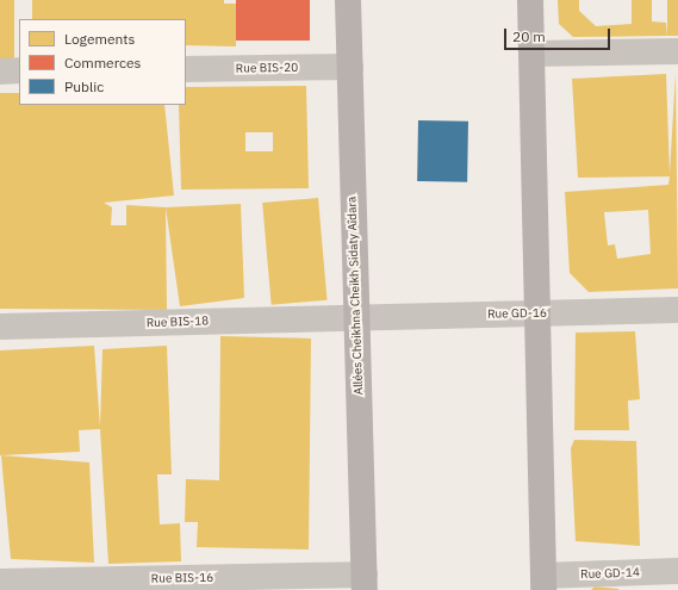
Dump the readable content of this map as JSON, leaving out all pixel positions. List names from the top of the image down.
{
  "streets": {
    "main road": ["Allées Cheikhna Cheikh Sidaty Aîdara"],
    "street": [
      "Rue BIS-20",
      "Rue GD-16",
      "Rue BIS-18",
      "Rue GD-14",
      "Rue BIS-16"
    ]
  },
  "crossings": [
    ["Rue BIS-20", "Allées Cheikhna Cheikh Sidaty Aîdara"],
    ["Allées Cheikhna Cheikh Sidaty Aîdara", "Rue GD-16"],
    ["Allées Cheikhna Cheikh Sidaty Aîdara", "Rue BIS-18"],
    ["Allées Cheikhna Cheikh Sidaty Aîdara", "Rue BIS-16"],
    ["Rue GD-16", "Rue BIS-18"]
  ],
  "legend": ["Logements", "Commerces", "Public"],
  "scale_bar": "20 m"
}
